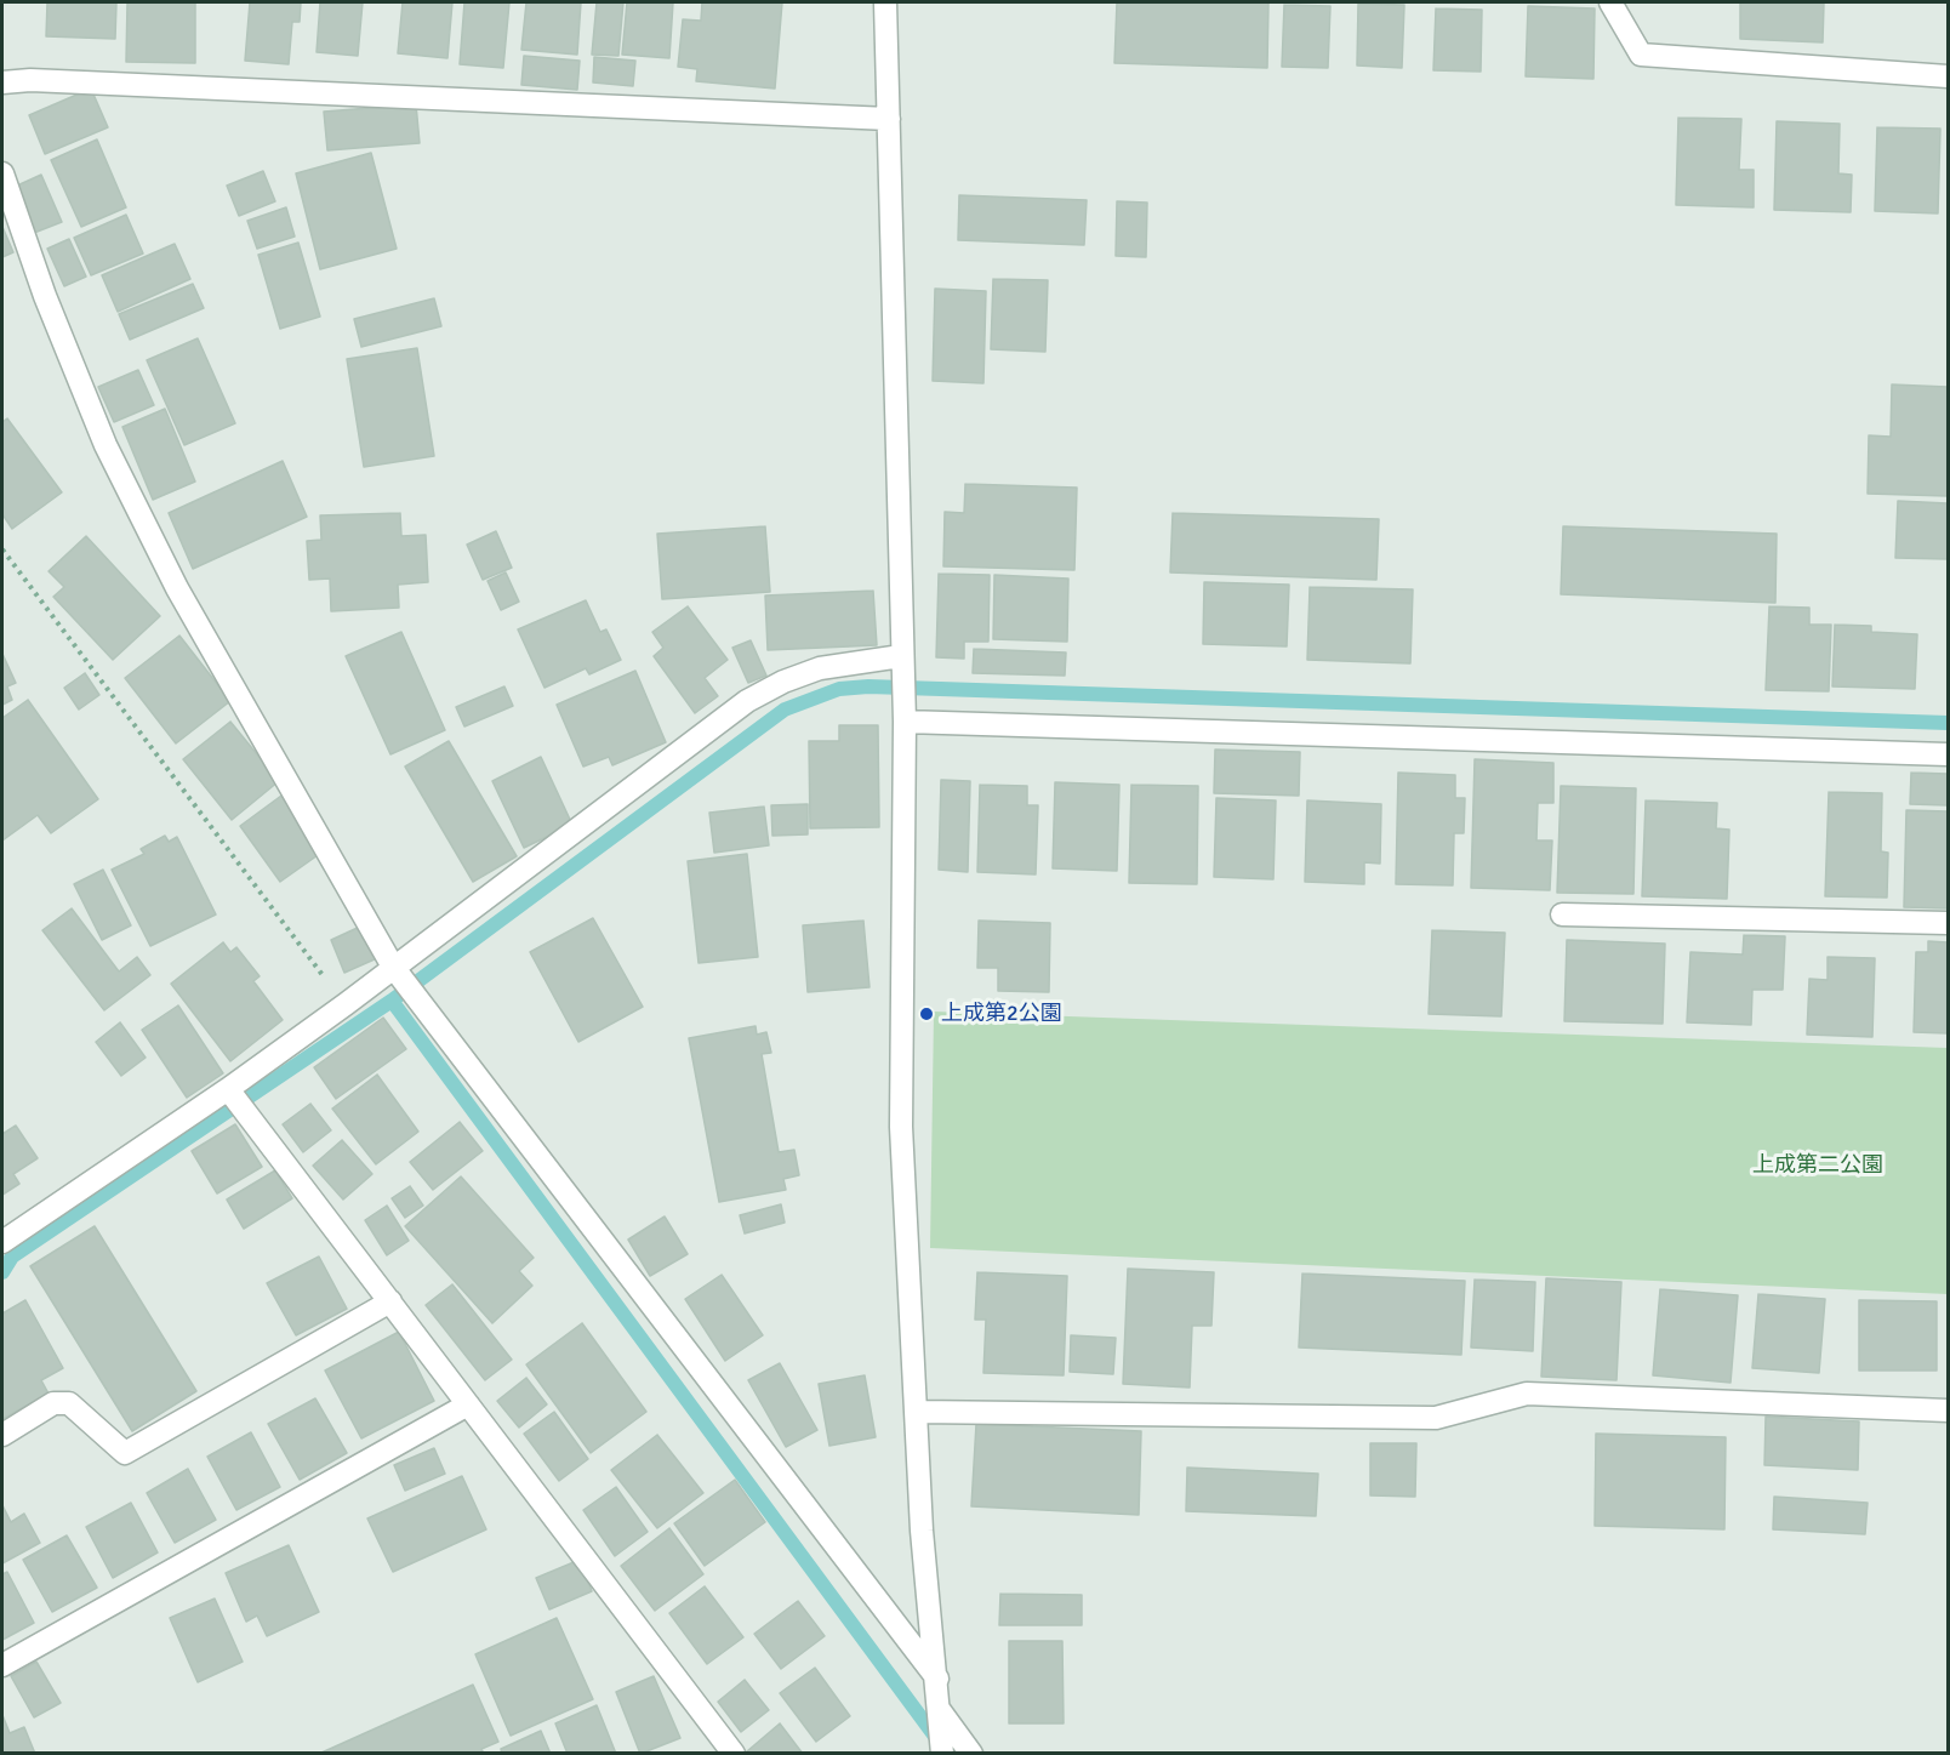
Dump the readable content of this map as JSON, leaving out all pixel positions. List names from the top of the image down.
{
  "parks": ["上成第二公園"],
  "places": ["上成第2公園"]
}
